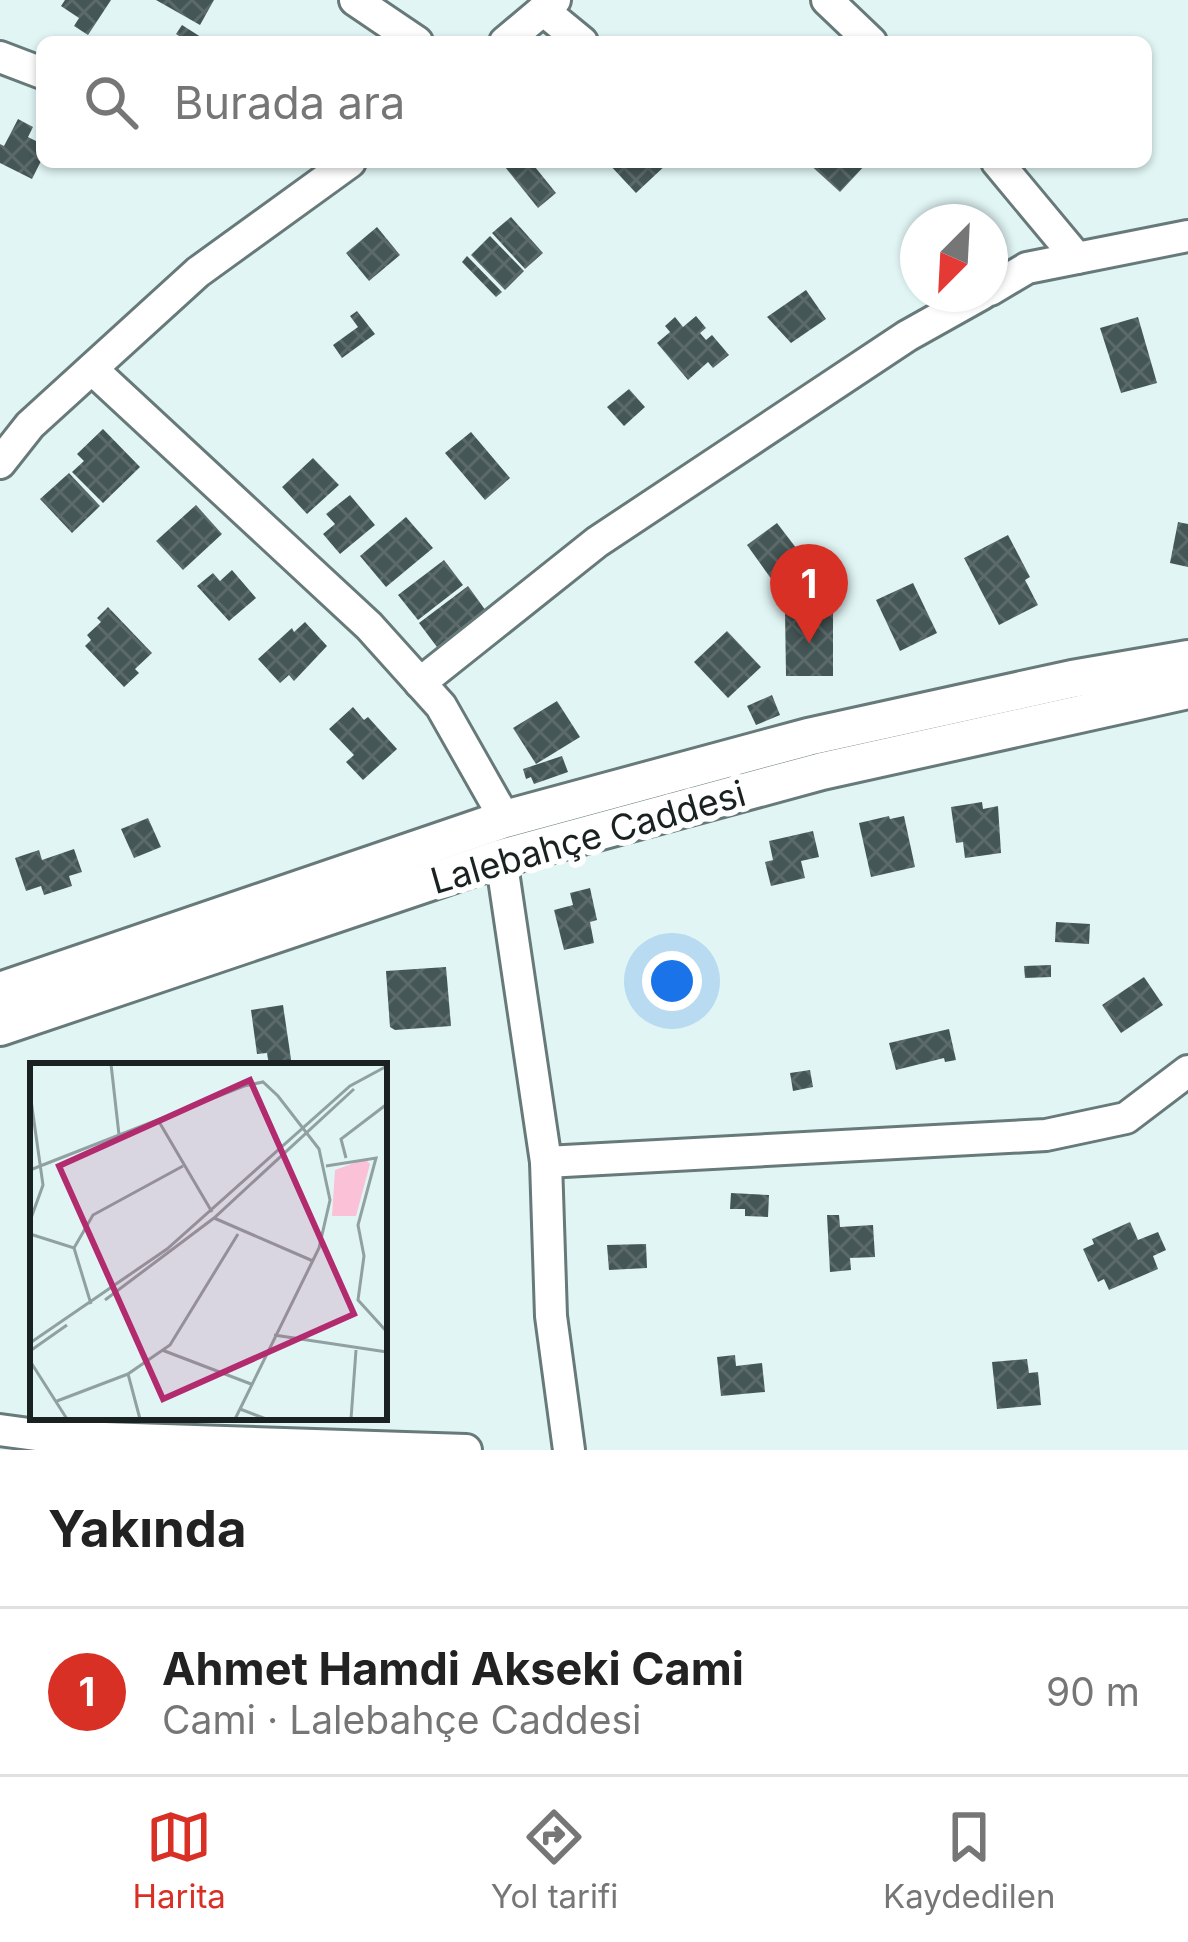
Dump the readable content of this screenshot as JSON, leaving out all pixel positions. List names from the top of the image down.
{
  "streets": {
    "street": ["Lalebahçe Caddesi"]
  },
  "north": "bottom left",
  "page": {
    "search": "Burada ara",
    "pins": "1",
    "heading": "Yakında",
    "list": [
      {
        "mark": "1",
        "name": "Ahmet Hamdi Akseki Cami",
        "note": "Cami · Lalebahçe Caddesi",
        "value": "90 m"
      }
    ],
    "nav": ["Harita", "Yol tarifi", "Kaydedilen"]
  }
}
